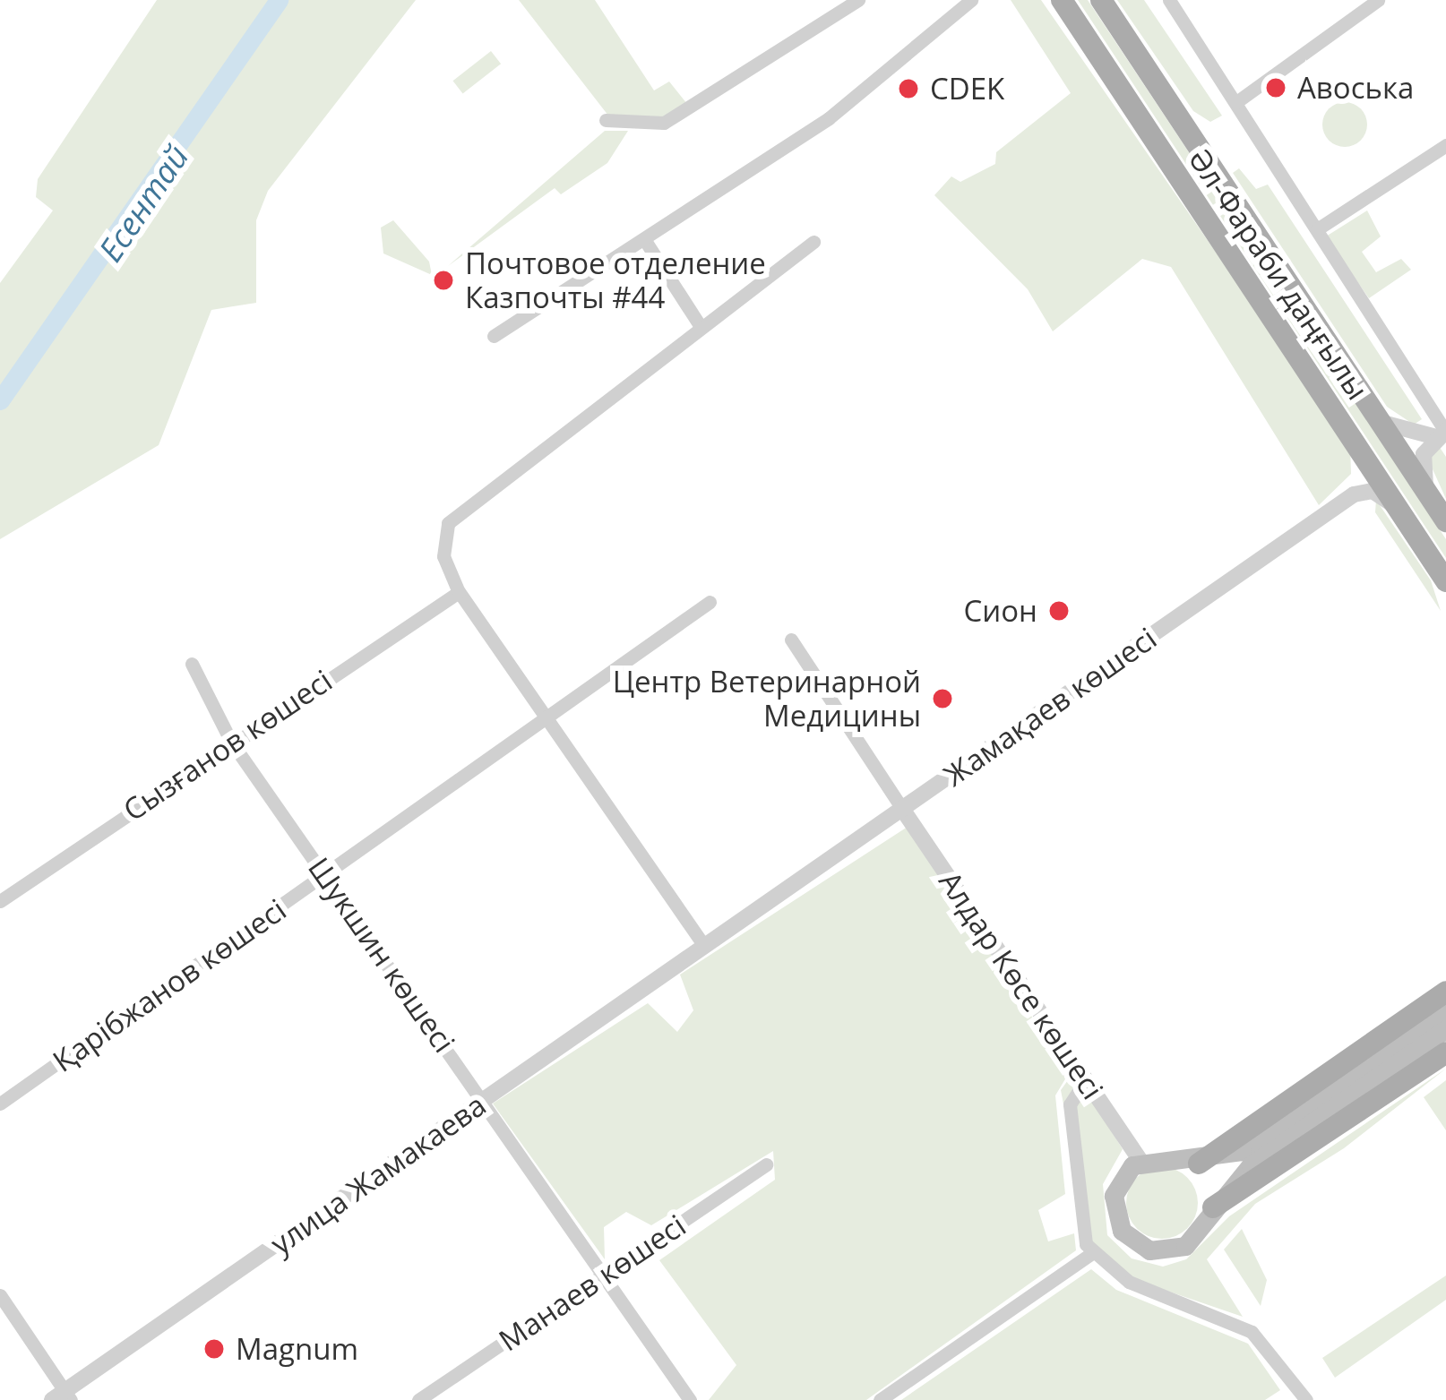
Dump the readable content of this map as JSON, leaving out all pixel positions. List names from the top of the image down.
{
  "streets": {
    "main road": ["Әл-Фараби даңғылы"],
    "street": [
      "Жамақаев көшесі",
      "Сызғанов көшесі",
      "Шукшин көшесі",
      "Қарібжанов көшесі",
      "Алдар Көсе көшесі",
      "улица Жамакаева",
      "Манаев көшесі"
    ]
  },
  "crossings": [
    ["Жамақаев көшесі", "Алдар Көсе көшесі"],
    ["Жамақаев көшесі", "улица Жамакаева"],
    ["Сызғанов көшесі", "Шукшин көшесі"],
    ["Шукшин көшесі", "Қарібжанов көшесі"],
    ["Шукшин көшесі", "улица Жамакаева"],
    ["Шукшин көшесі", "Манаев көшесі"]
  ],
  "water": ["Есентай"],
  "places": [
    "Авоська",
    "CDEK",
    "Почтовое отделение Казпочты #44",
    "Сион",
    "Центр Ветеринарной Медицины",
    "Magnum"
  ]
}
